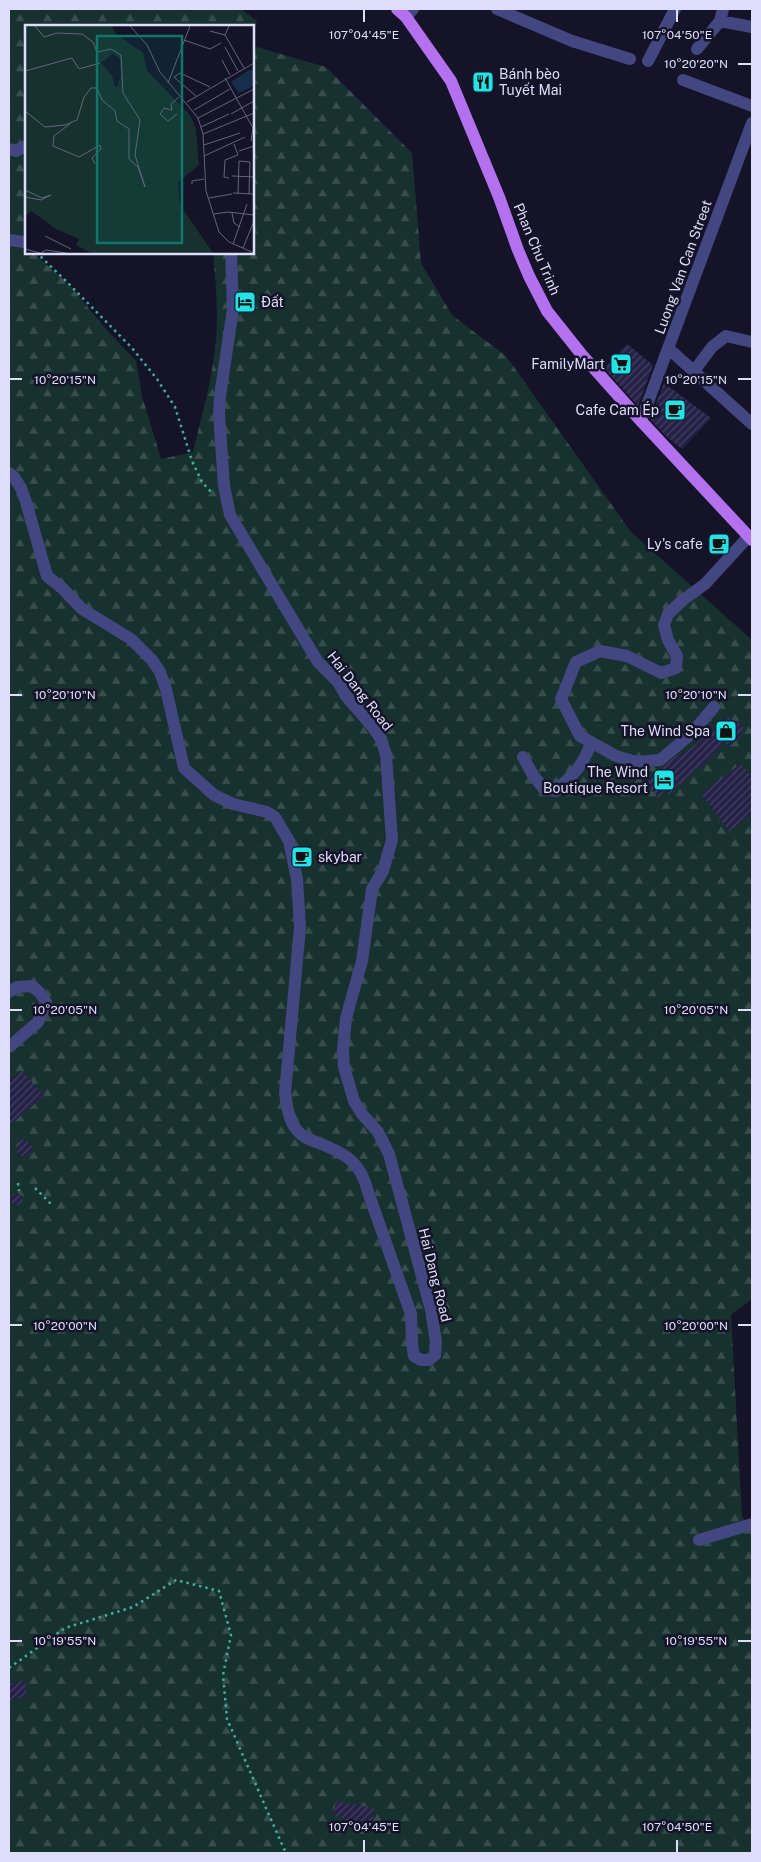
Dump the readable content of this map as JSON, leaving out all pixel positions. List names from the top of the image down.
{
  "streets": {
    "main road": ["Phan Chu Trinh"],
    "street": ["Luong Van Can Street", "Hai Dang Road"]
  },
  "crossings": [
    ["Phan Chu Trinh", "Luong Van Can Street"]
  ],
  "places": {
    "restaurant": ["Bánh bèo Tuyết Mai"],
    "hotel": ["Đất", "The Wind Boutique Resort"],
    "supermarket": ["FamilyMart"],
    "cafe": ["Cafe Cam Ép", "Ly's cafe", "skybar"],
    "shop": ["The Wind Spa"]
  },
  "coordinates": [
    "107°04'45\"E",
    "107°04'50\"E",
    "10°20'20\"N",
    "10°20'15\"N",
    "10°20'10\"N",
    "10°20'05\"N",
    "10°20'00\"N",
    "10°19'55\"N"
  ]
}
